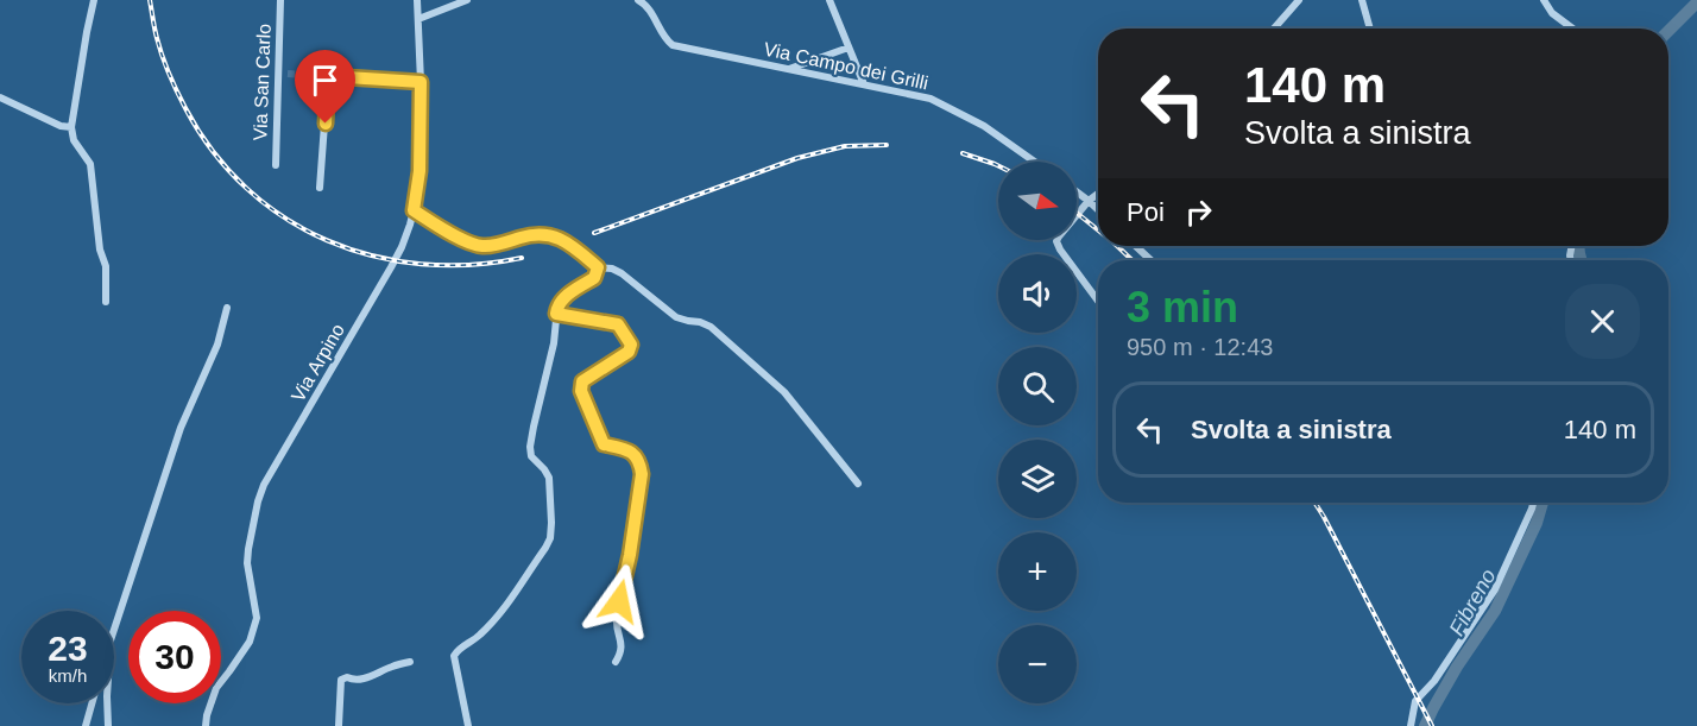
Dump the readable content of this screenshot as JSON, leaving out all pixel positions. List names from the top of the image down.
{
  "streets": {
    "street": ["Via Campo dei Grilli", "Via San Carlo", "Via Arpino"]
  },
  "water": ["Fibreno"],
  "north": "right",
  "page": {
    "turn": ["140 m", "Svolta a sinistra"],
    "map_buttons": ["+", "−"],
    "then": "Poi",
    "heading": ["3 min", "950 m · 12:43"],
    "list": [
      {
        "name": "Svolta a sinistra",
        "value": "140 m"
      }
    ],
    "speed": "23 km/h",
    "limit": "30"
  }
}
